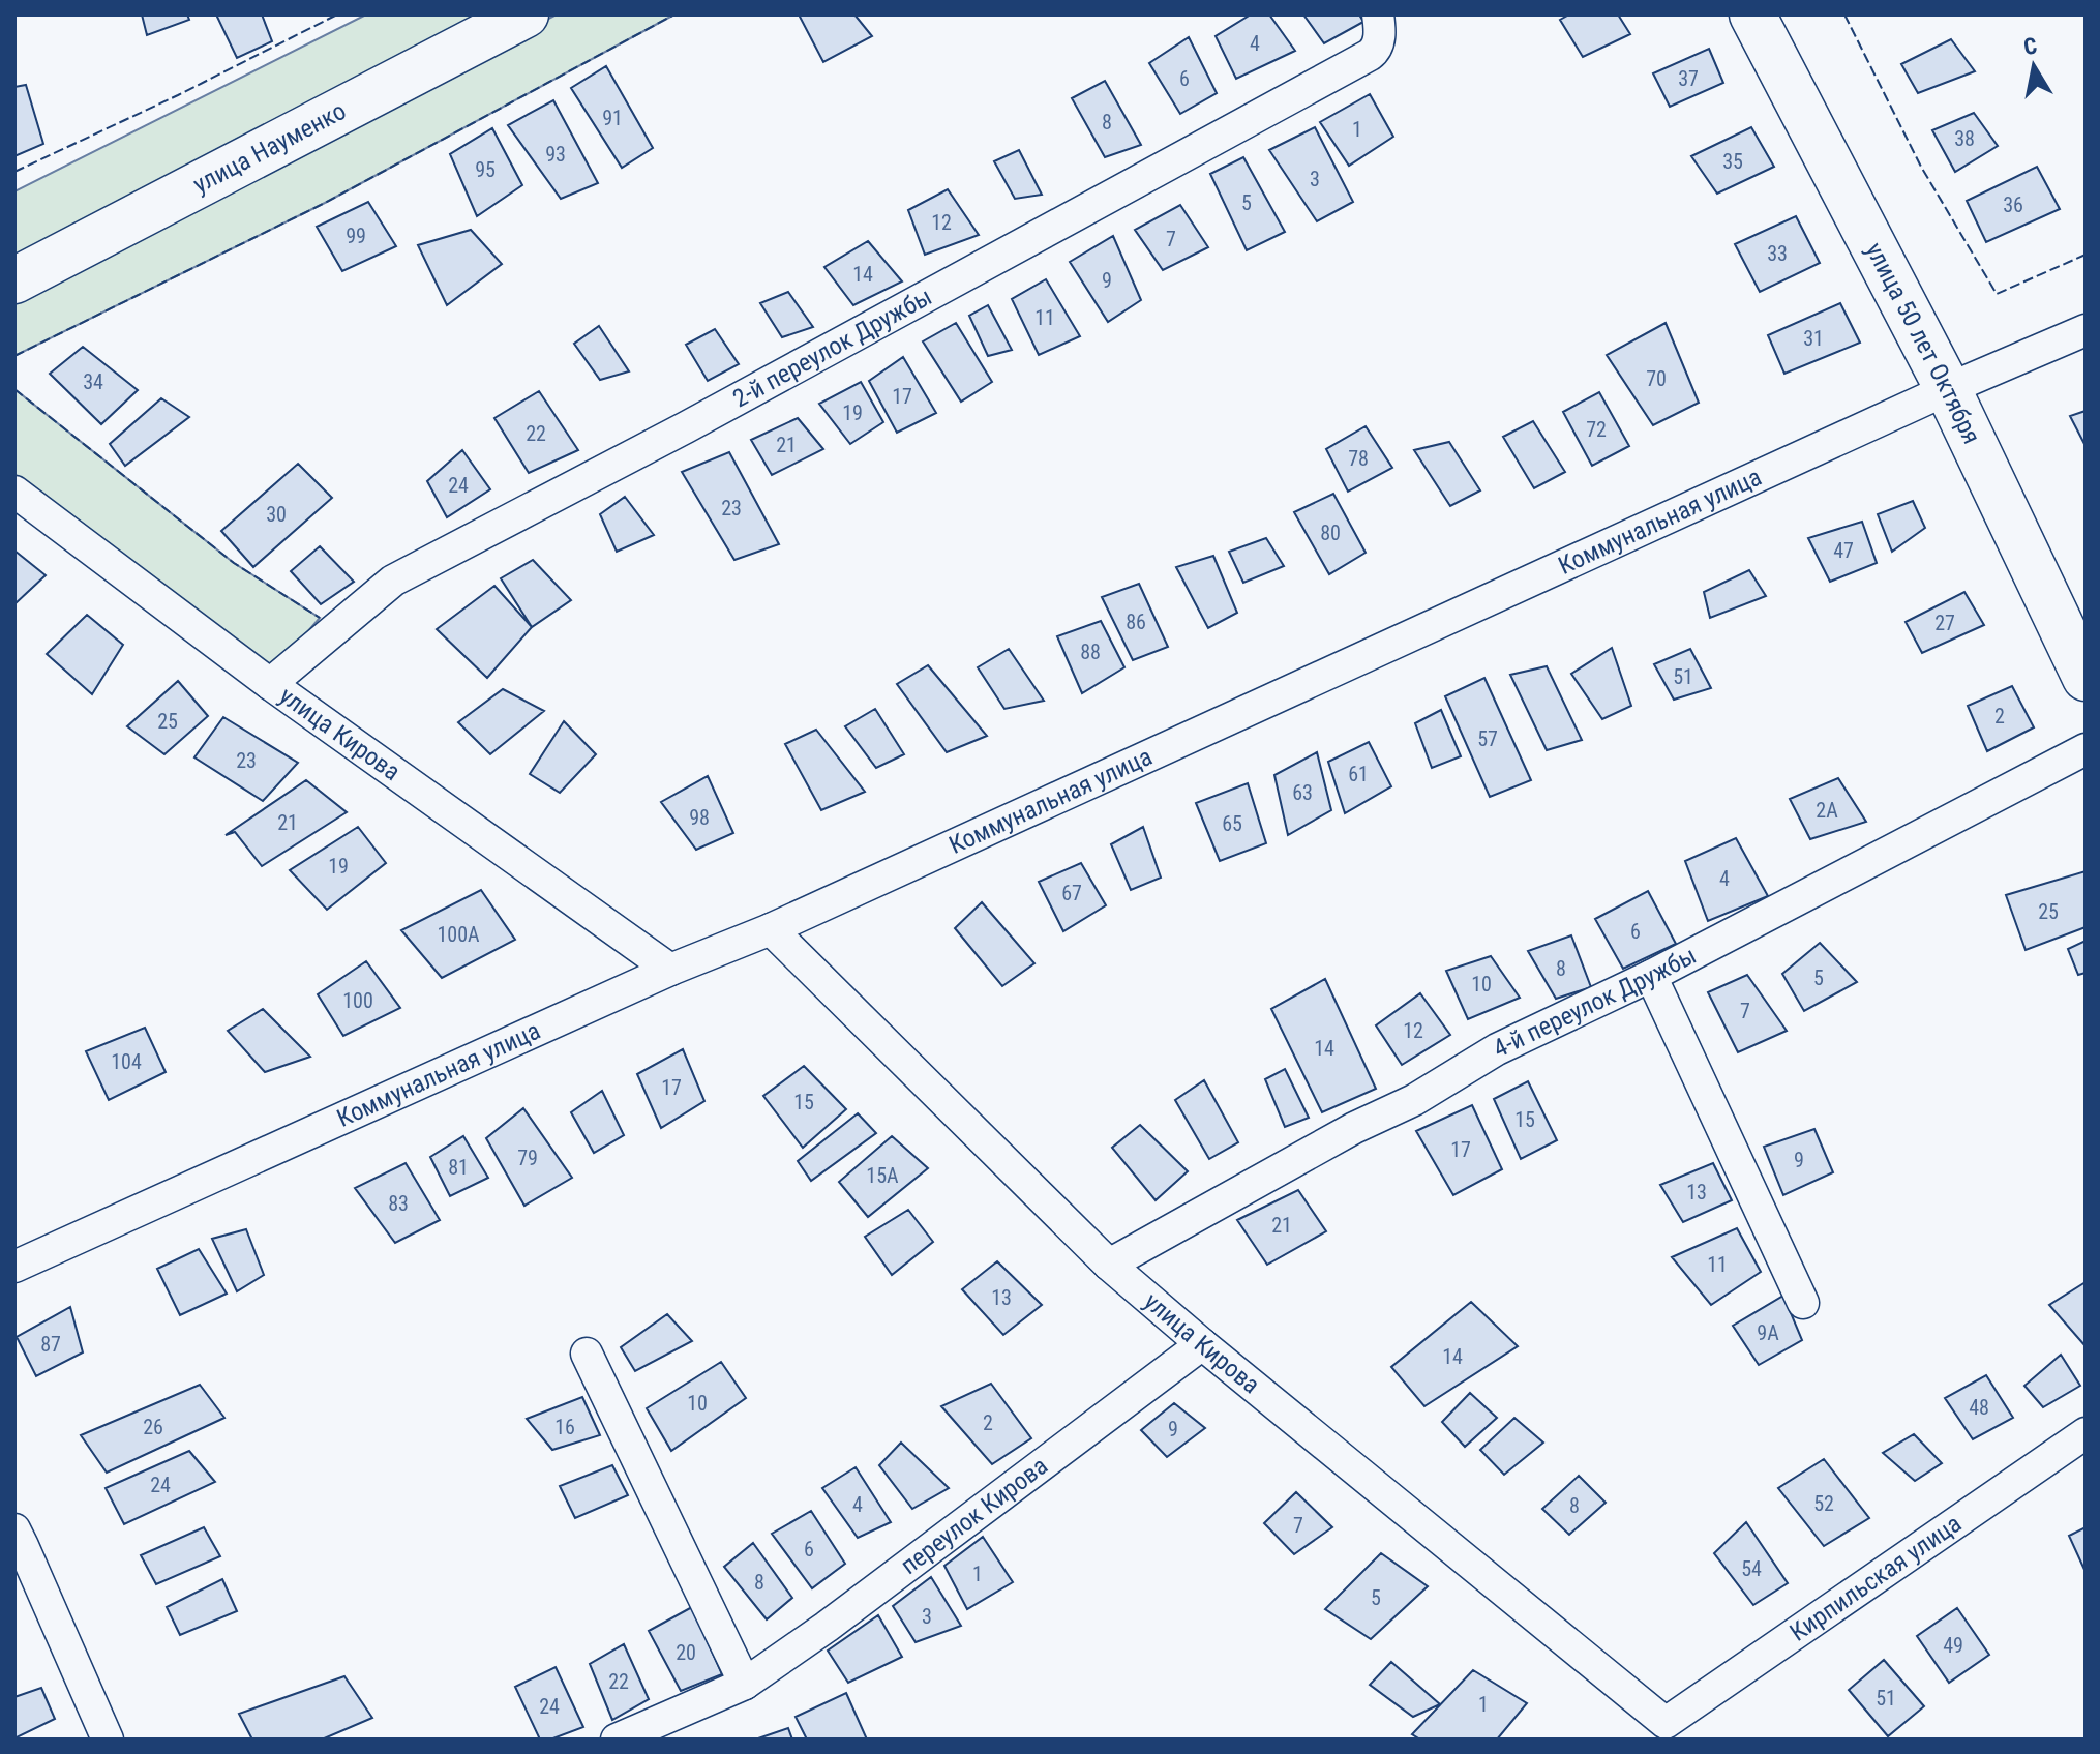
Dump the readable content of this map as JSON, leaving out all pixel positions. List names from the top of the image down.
{
  "streets": {
    "main road": ["улица Науменко", "улица 50 лет Октября"],
    "street": [
      "2-й переулок Дружбы",
      "Коммунальная улица",
      "улица Кирова",
      "4-й переулок Дружбы",
      "переулок Кирова",
      "Кирпильская улица"
    ]
  },
  "crossings": [
    ["улица 50 лет Октября", "Коммунальная улица"],
    ["2-й переулок Дружбы", "улица Кирова"],
    ["Коммунальная улица", "улица Кирова"],
    ["улица Кирова", "4-й переулок Дружбы"],
    ["улица Кирова", "переулок Кирова"],
    ["улица Кирова", "Кирпильская улица"]
  ],
  "house_numbers": [
    "4",
    "6",
    "37",
    "91",
    "8",
    "1",
    "38",
    "93",
    "35",
    "95",
    "3",
    "5",
    "36",
    "12",
    "99",
    "7",
    "33",
    "14",
    "9",
    "11",
    "31",
    "70",
    "34",
    "17",
    "19",
    "72",
    "22",
    "21",
    "78",
    "24",
    "23",
    "30",
    "80",
    "47",
    "86",
    "27",
    "88",
    "51",
    "2",
    "25",
    "57",
    "23",
    "61",
    "63",
    "2А",
    "98",
    "21",
    "65",
    "19",
    "4",
    "67",
    "25",
    "6",
    "100А",
    "8",
    "5",
    "10",
    "100",
    "7",
    "12",
    "14",
    "104",
    "17",
    "15",
    "15",
    "17",
    "79",
    "9",
    "81",
    "15А",
    "13",
    "83",
    "21",
    "11",
    "13",
    "9А",
    "87",
    "14",
    "10",
    "48",
    "2",
    "26",
    "16",
    "9",
    "24",
    "52",
    "4",
    "8",
    "7",
    "6",
    "54",
    "1",
    "8",
    "5",
    "3",
    "49",
    "20",
    "22",
    "51",
    "1",
    "24"
  ],
  "north": "top"
}
